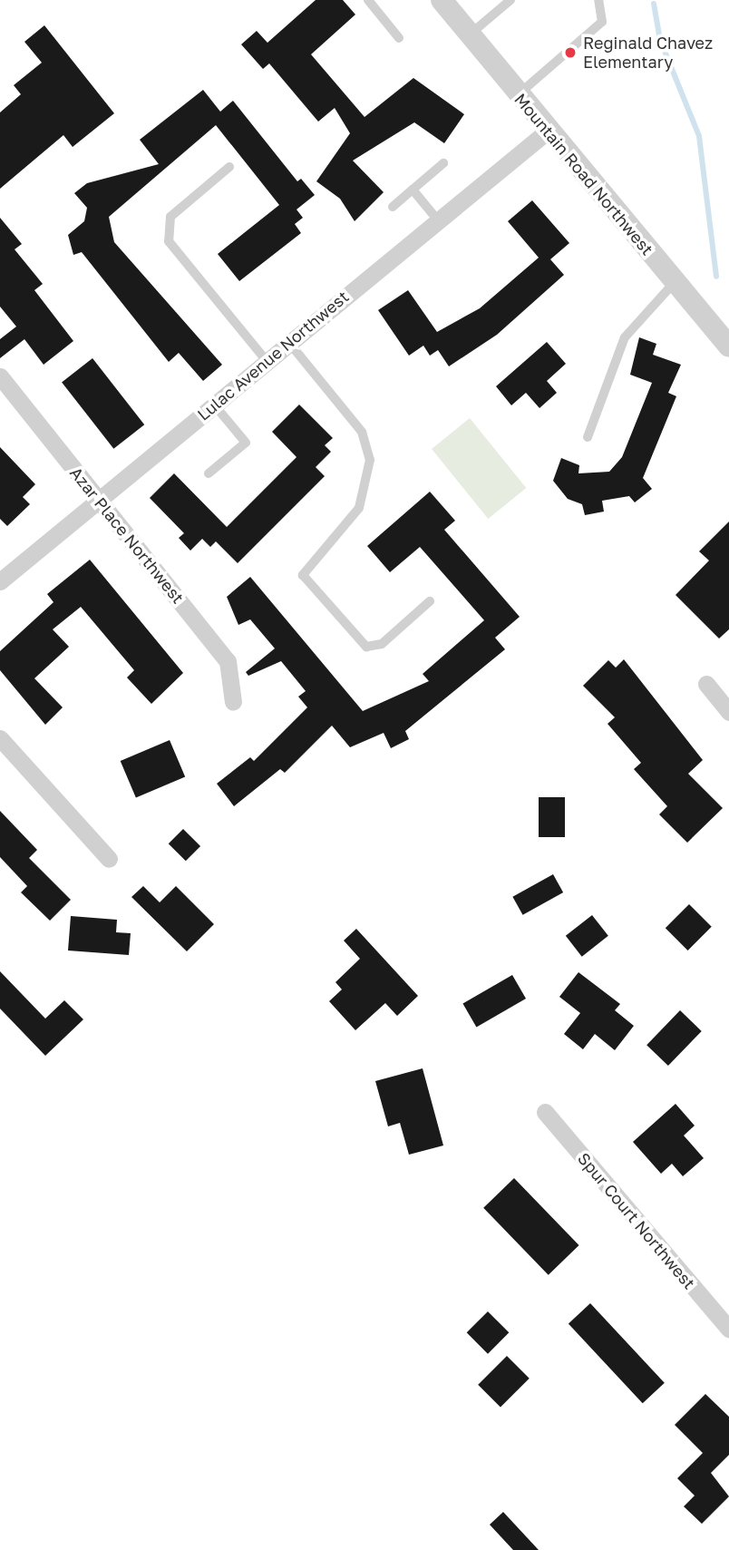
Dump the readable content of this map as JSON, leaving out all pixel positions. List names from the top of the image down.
{
  "streets": {
    "street": [
      "Mountain Road Northwest",
      "Lulac Avenue Northwest",
      "Azar Place Northwest",
      "Spur Court Northwest"
    ]
  },
  "crossings": [
    ["Mountain Road Northwest", "Lulac Avenue Northwest"],
    ["Lulac Avenue Northwest", "Azar Place Northwest"]
  ],
  "places": ["Reginald Chavez Elementary"]
}
